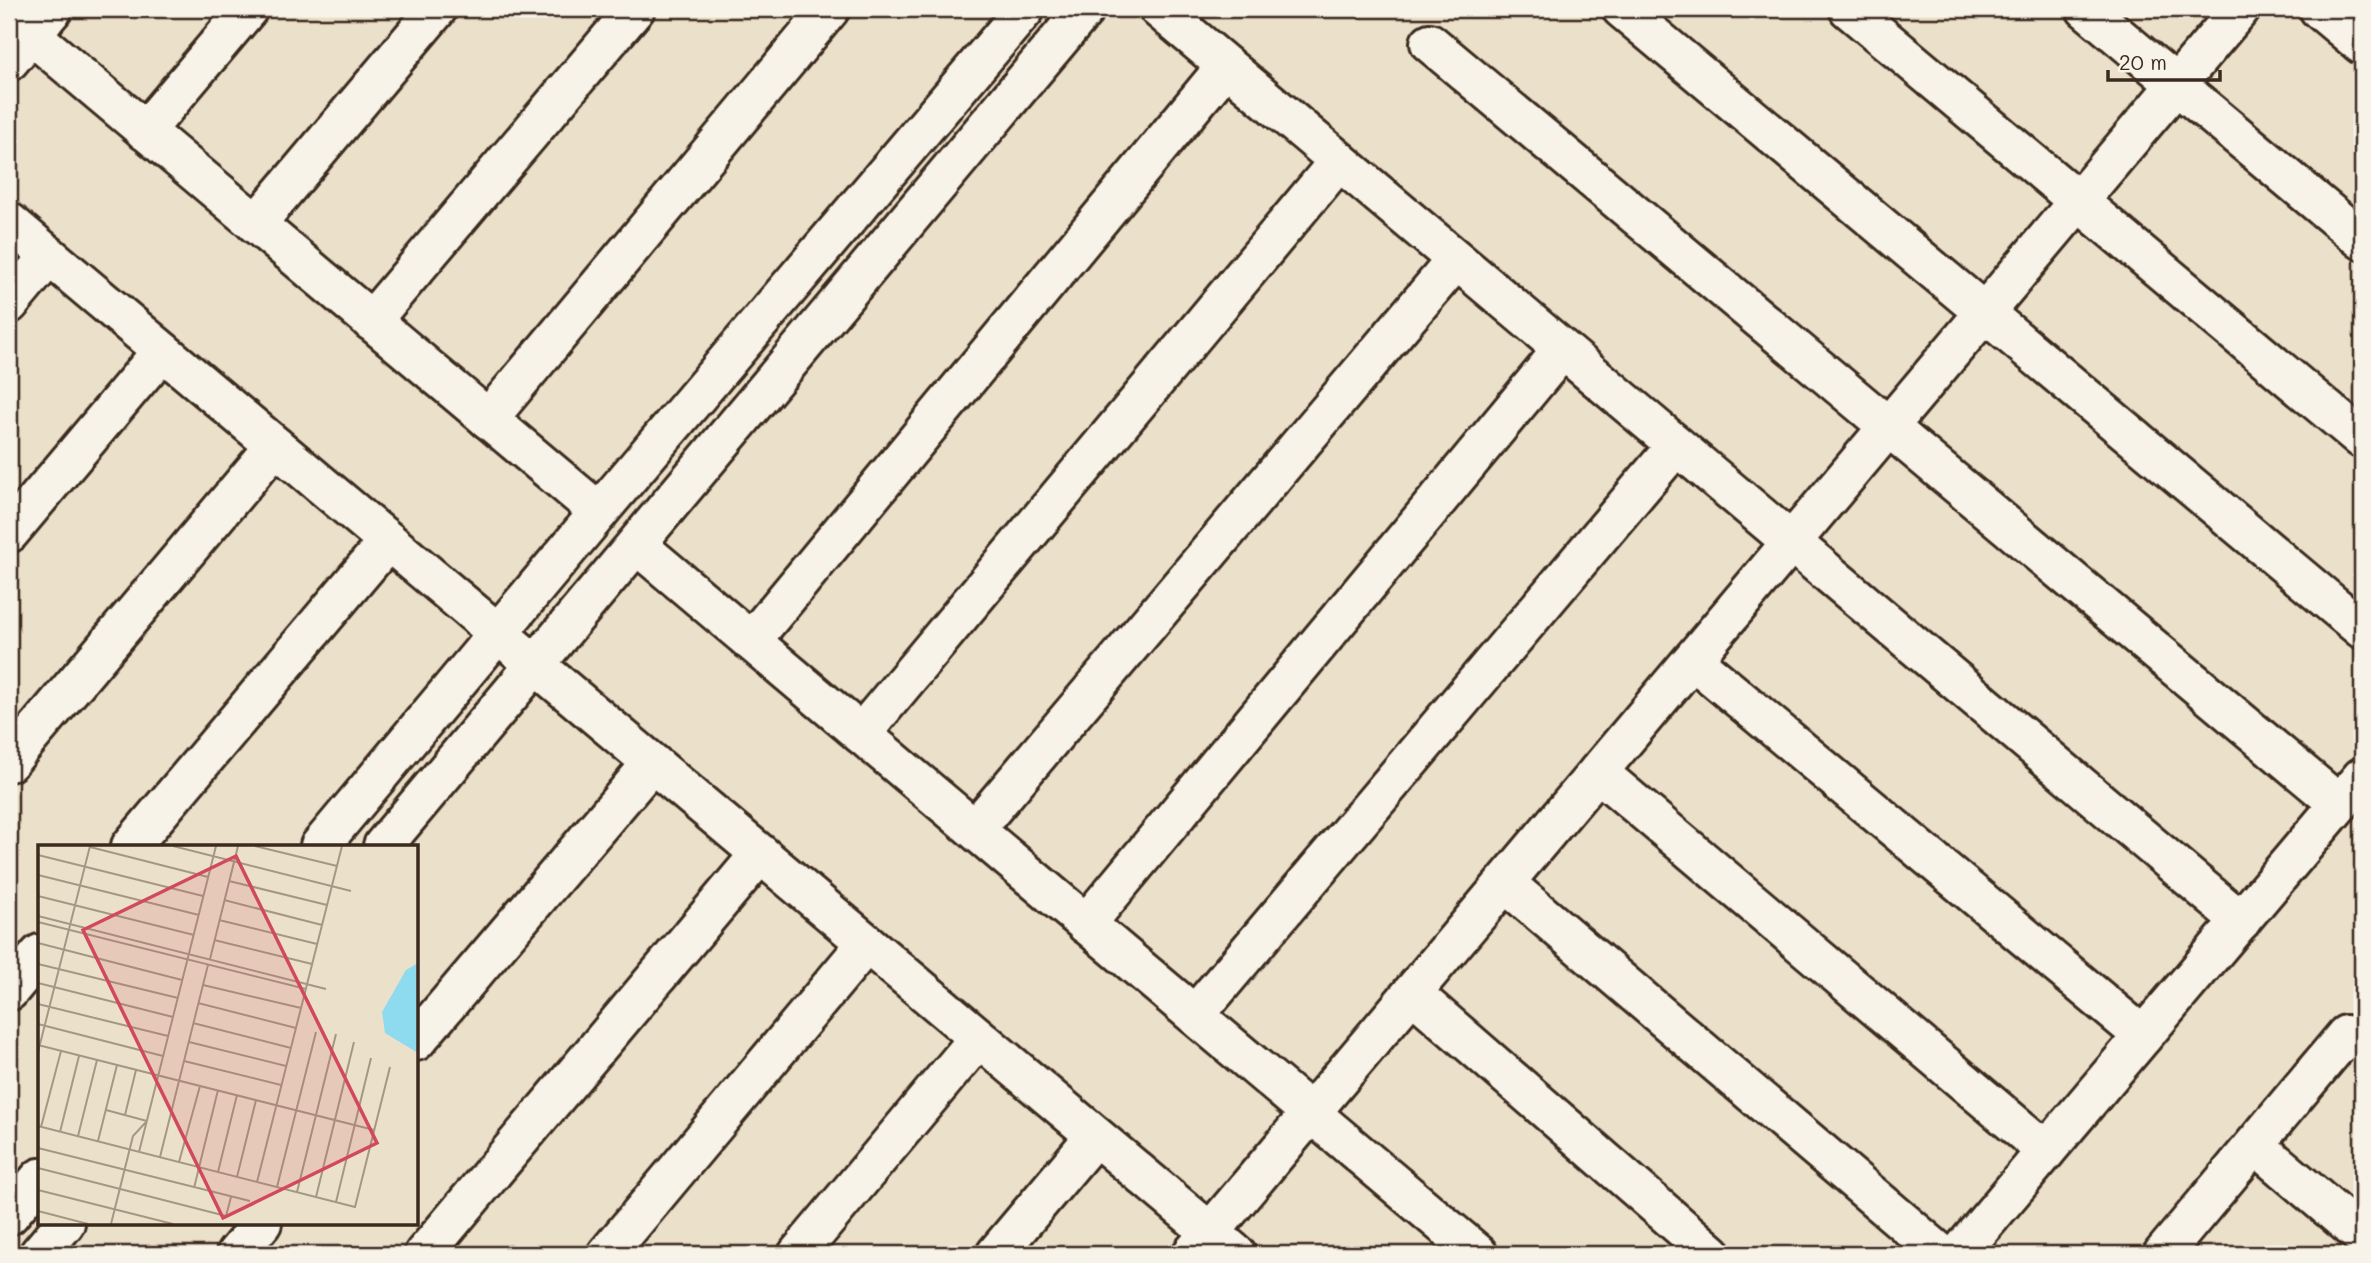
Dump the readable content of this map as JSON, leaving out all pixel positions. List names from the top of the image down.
{
  "scale_bar": "20 m"
}
